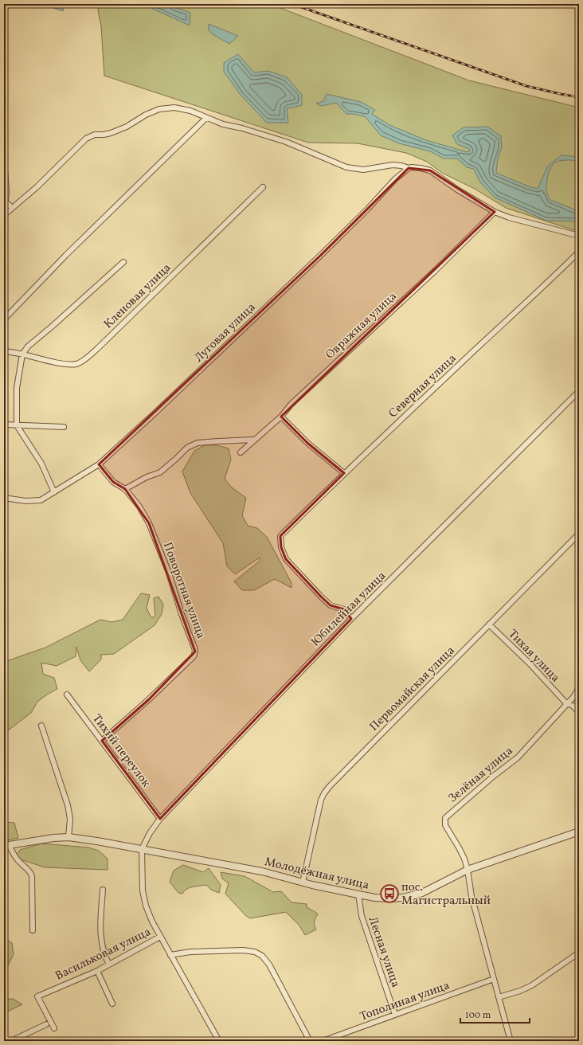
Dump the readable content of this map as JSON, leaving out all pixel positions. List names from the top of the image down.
{
  "streets": {
    "street": [
      "Кленовая улица",
      "Овражная улица",
      "Луговая улица",
      "Северная улица",
      "Поворотная улица",
      "Юбилейная улица",
      "Тихая улица",
      "Первомайская улица",
      "Тихий переулок",
      "Зелёная улица",
      "Молодёжная улица",
      "Лесная улица",
      "Васильковая улица",
      "Тополиная улица"
    ]
  },
  "crossings": [
    ["Луговая улица", "Поворотная улица"],
    ["Северная улица", "Юбилейная улица"],
    ["Поворотная улица", "Тихий переулок"],
    ["Юбилейная улица", "Тихий переулок"],
    ["Юбилейная улица", "Молодёжная улица"],
    ["Тихая улица", "Первомайская улица"],
    ["Тихая улица", "Зелёная улица"],
    ["Первомайская улица", "Молодёжная улица"],
    ["Зелёная улица", "Молодёжная улица"],
    ["Молодёжная улица", "Лесная улица"],
    ["Лесная улица", "Тополиная улица"]
  ],
  "places": {
    "bus stop": ["пос. Магистральный"]
  },
  "scale_bar": "100 m"
}
